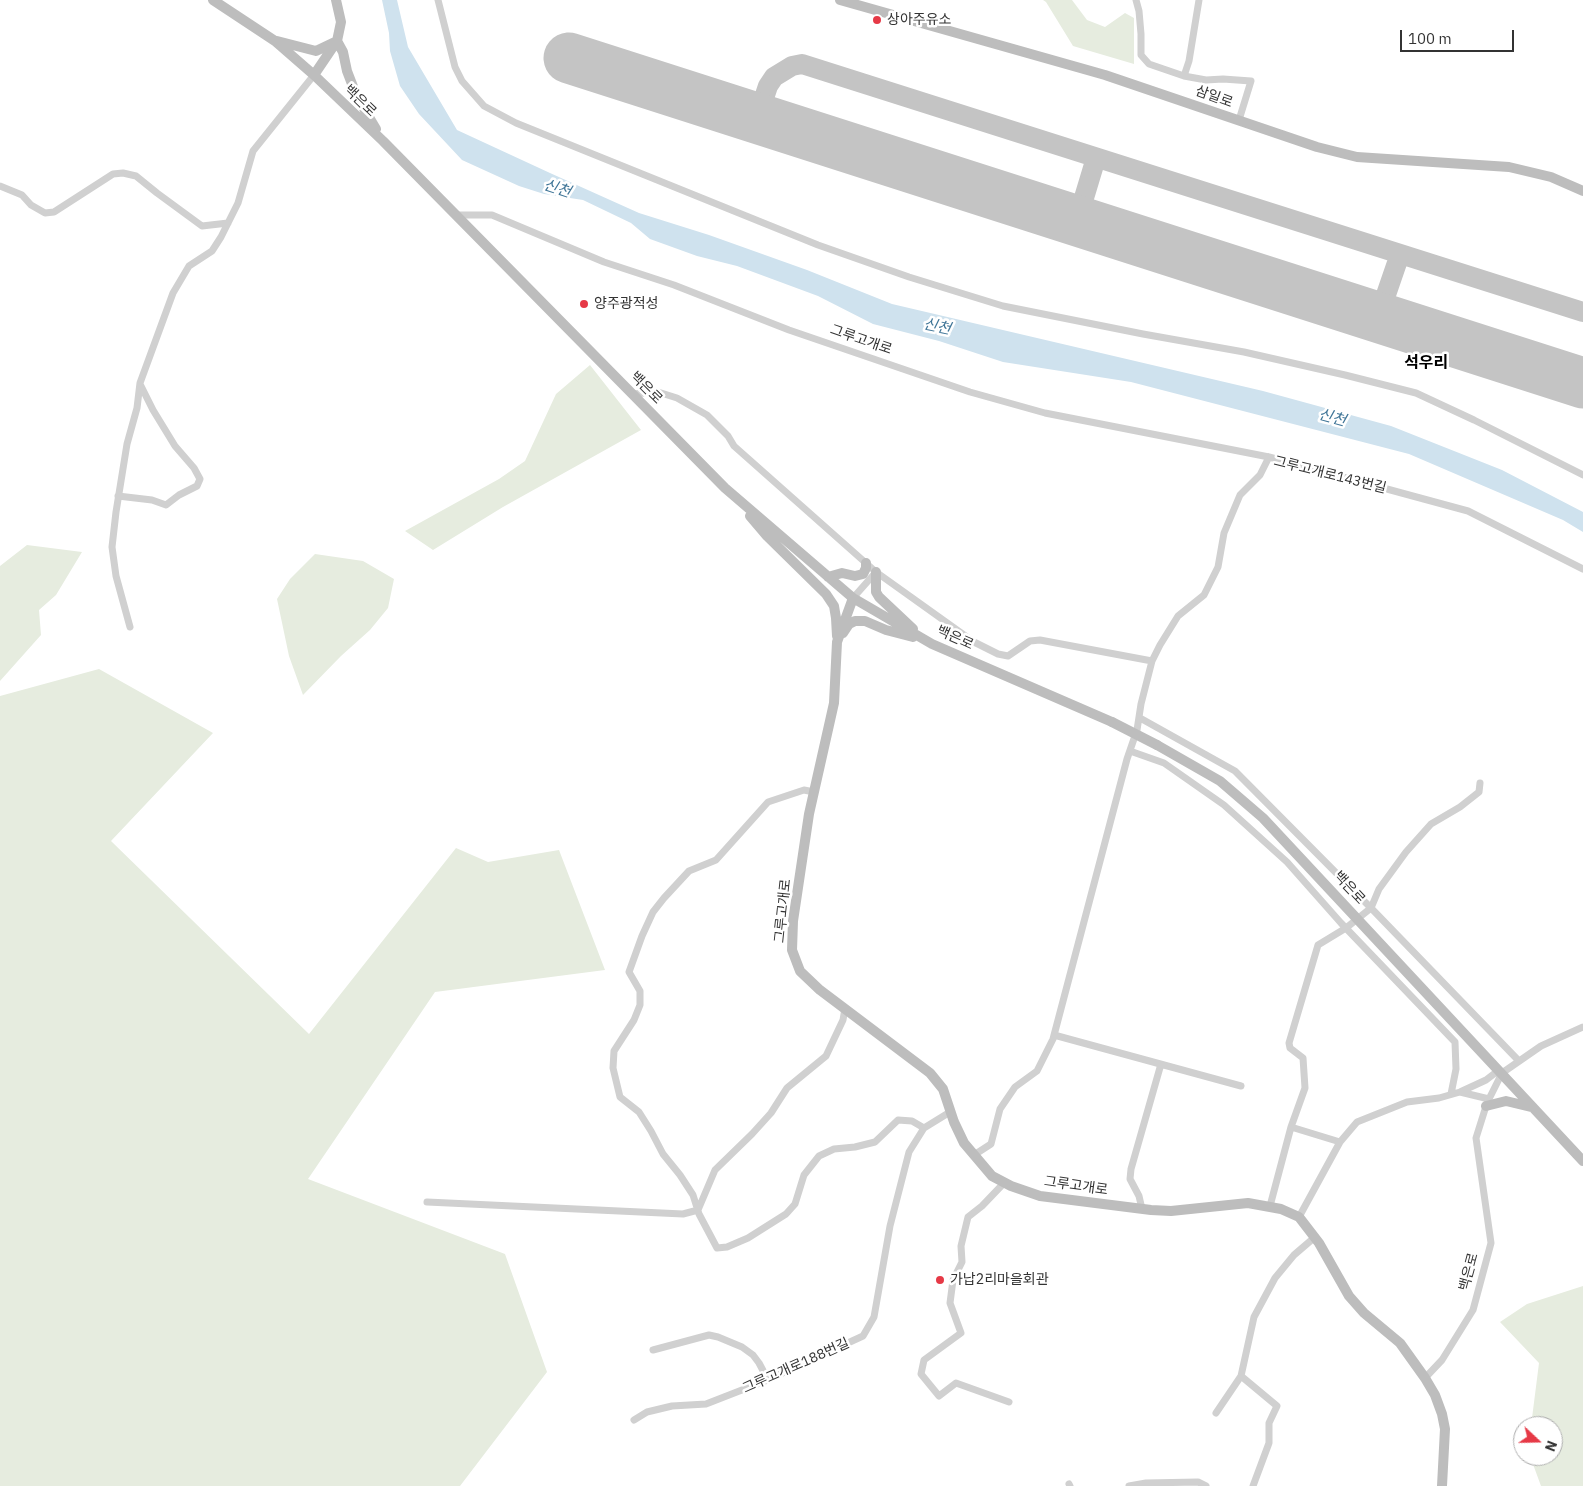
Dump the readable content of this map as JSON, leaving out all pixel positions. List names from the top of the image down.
{
  "streets": {
    "main road": ["삼일로", "백은로", "그루고개로"],
    "street": ["그루고개로143번길", "그루고개로188번길"]
  },
  "crossings": [
    ["백은로", "그루고개로"],
    ["그루고개로", "그루고개로143번길"],
    ["그루고개로", "그루고개로188번길"]
  ],
  "districts": ["석우리"],
  "water": ["신천"],
  "places": ["상아주유소", "양주광적성", "가납2리마을회관"],
  "scale_bar": "100 m",
  "north": "right"
}
